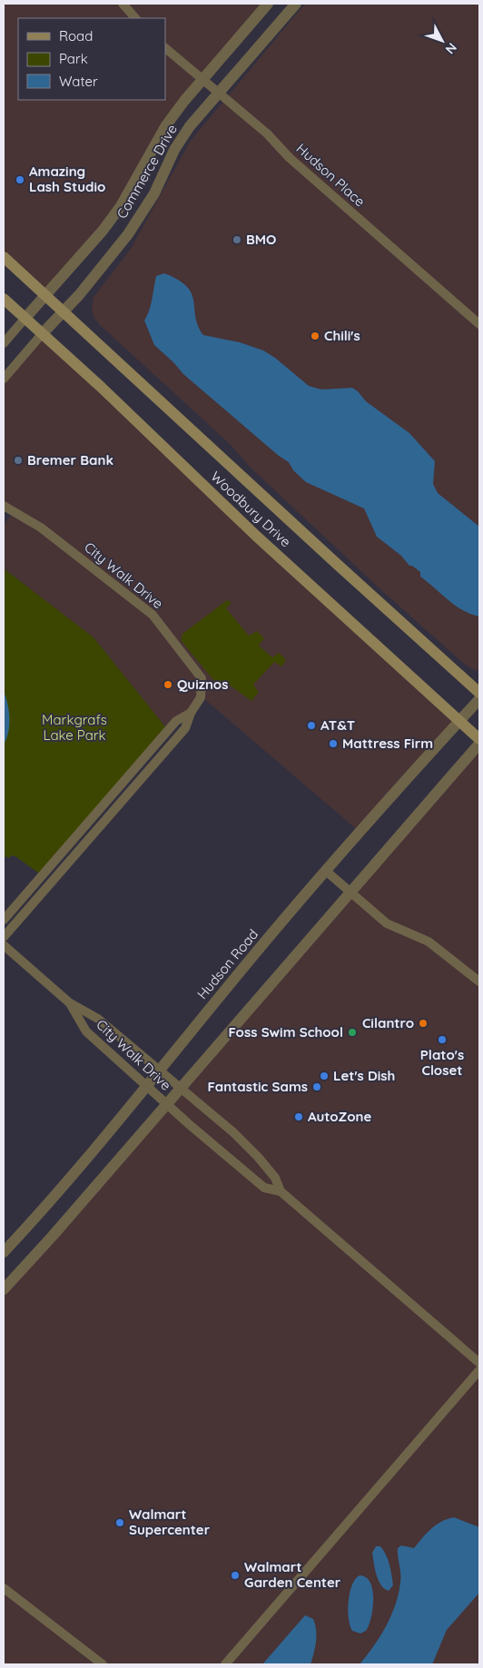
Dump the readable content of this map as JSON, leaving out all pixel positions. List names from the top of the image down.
{
  "streets": {
    "main road": ["Woodbury Drive"],
    "street": [
      "Commerce Drive",
      "Hudson Place",
      "City Walk Drive",
      "Hudson Road"
    ]
  },
  "crossings": [
    ["Commerce Drive", "Hudson Place"],
    ["Commerce Drive", "Woodbury Drive"],
    ["Woodbury Drive", "Hudson Road"],
    ["City Walk Drive", "Hudson Road"]
  ],
  "parks": ["Markgrafs Lake Park"],
  "places": [
    "Amazing Lash Studio",
    "BMO",
    "Chili's",
    "Bremer Bank",
    "Quiznos",
    "AT&T",
    "Mattress Firm",
    "Cilantro",
    "Foss Swim School",
    "Plato's Closet",
    "Let's Dish",
    "Fantastic Sams",
    "AutoZone",
    "Walmart Supercenter",
    "Walmart Garden Center"
  ],
  "legend": ["Road", "Park", "Water"],
  "north": "bottom right"
}
